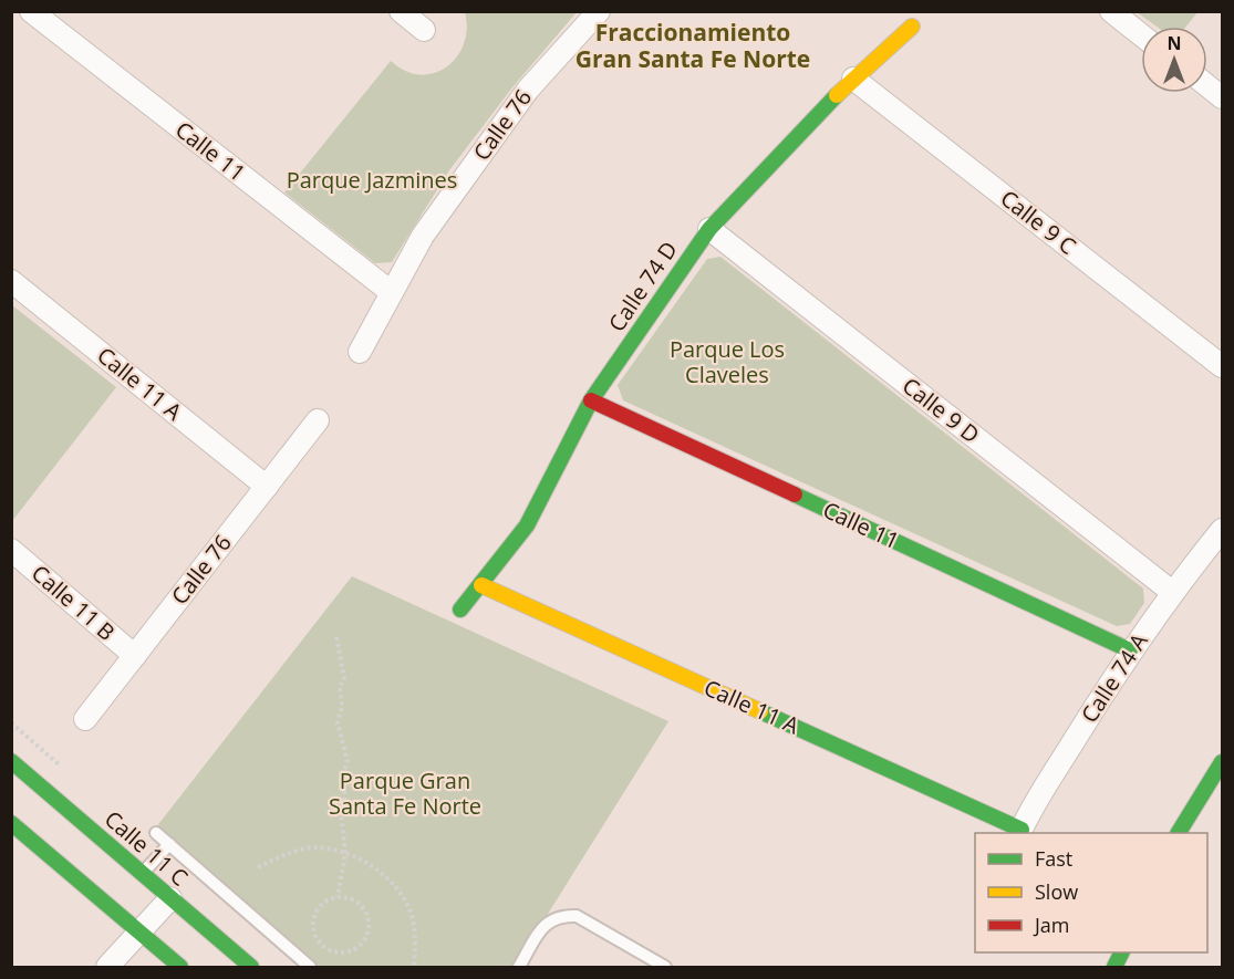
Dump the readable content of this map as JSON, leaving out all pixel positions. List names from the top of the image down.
{
  "streets": {
    "street": [
      "Calle 76",
      "Calle 11",
      "Calle 9 C",
      "Calle 74 D",
      "Calle 11 A",
      "Calle 9 D",
      "Calle 11 B",
      "Calle 74 A",
      "Calle 11 C"
    ]
  },
  "crossings": [
    ["Calle 76", "Calle 11"],
    ["Calle 76", "Calle 11 A"],
    ["Calle 76", "Calle 11 B"],
    ["Calle 11", "Calle 74 D"],
    ["Calle 11", "Calle 74 A"],
    ["Calle 9 C", "Calle 74 D"],
    ["Calle 74 D", "Calle 11 A"],
    ["Calle 74 D", "Calle 9 D"],
    ["Calle 11 A", "Calle 74 A"],
    ["Calle 9 D", "Calle 74 A"]
  ],
  "districts": ["Fraccionamiento Gran Santa Fe Norte"],
  "parks": ["Parque Jazmines", "Parque Los Claveles", "Parque Gran Santa Fe Norte"],
  "legend": ["Fast", "Slow", "Jam"],
  "north": "top"
}
